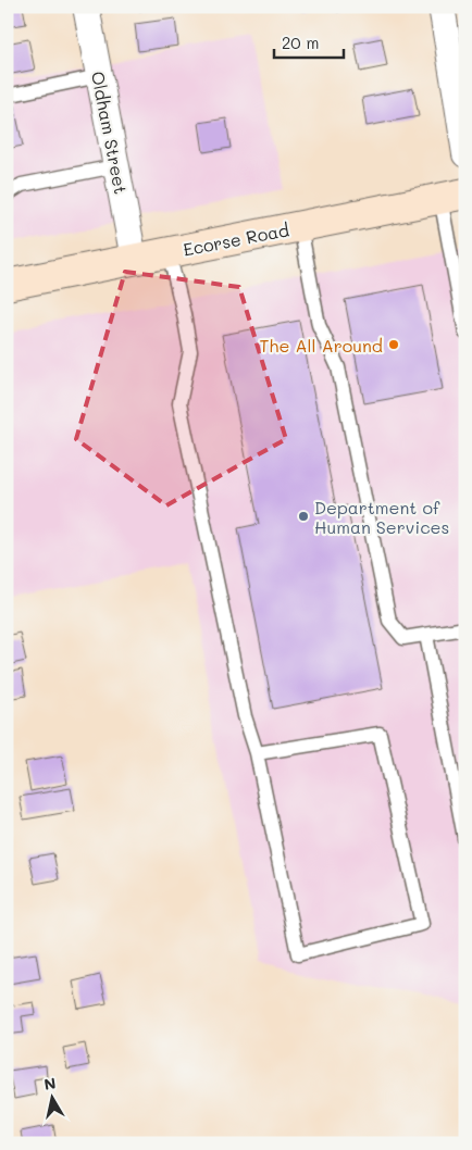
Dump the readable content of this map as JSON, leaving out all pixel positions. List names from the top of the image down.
{
  "streets": {
    "main road": ["Ecorse Road"],
    "street": ["Oldham Street"]
  },
  "crossings": [
    ["Oldham Street", "Ecorse Road"]
  ],
  "places": ["The All Around", "Department of Human Services"],
  "scale_bar": "20 m",
  "north": "top"
}
